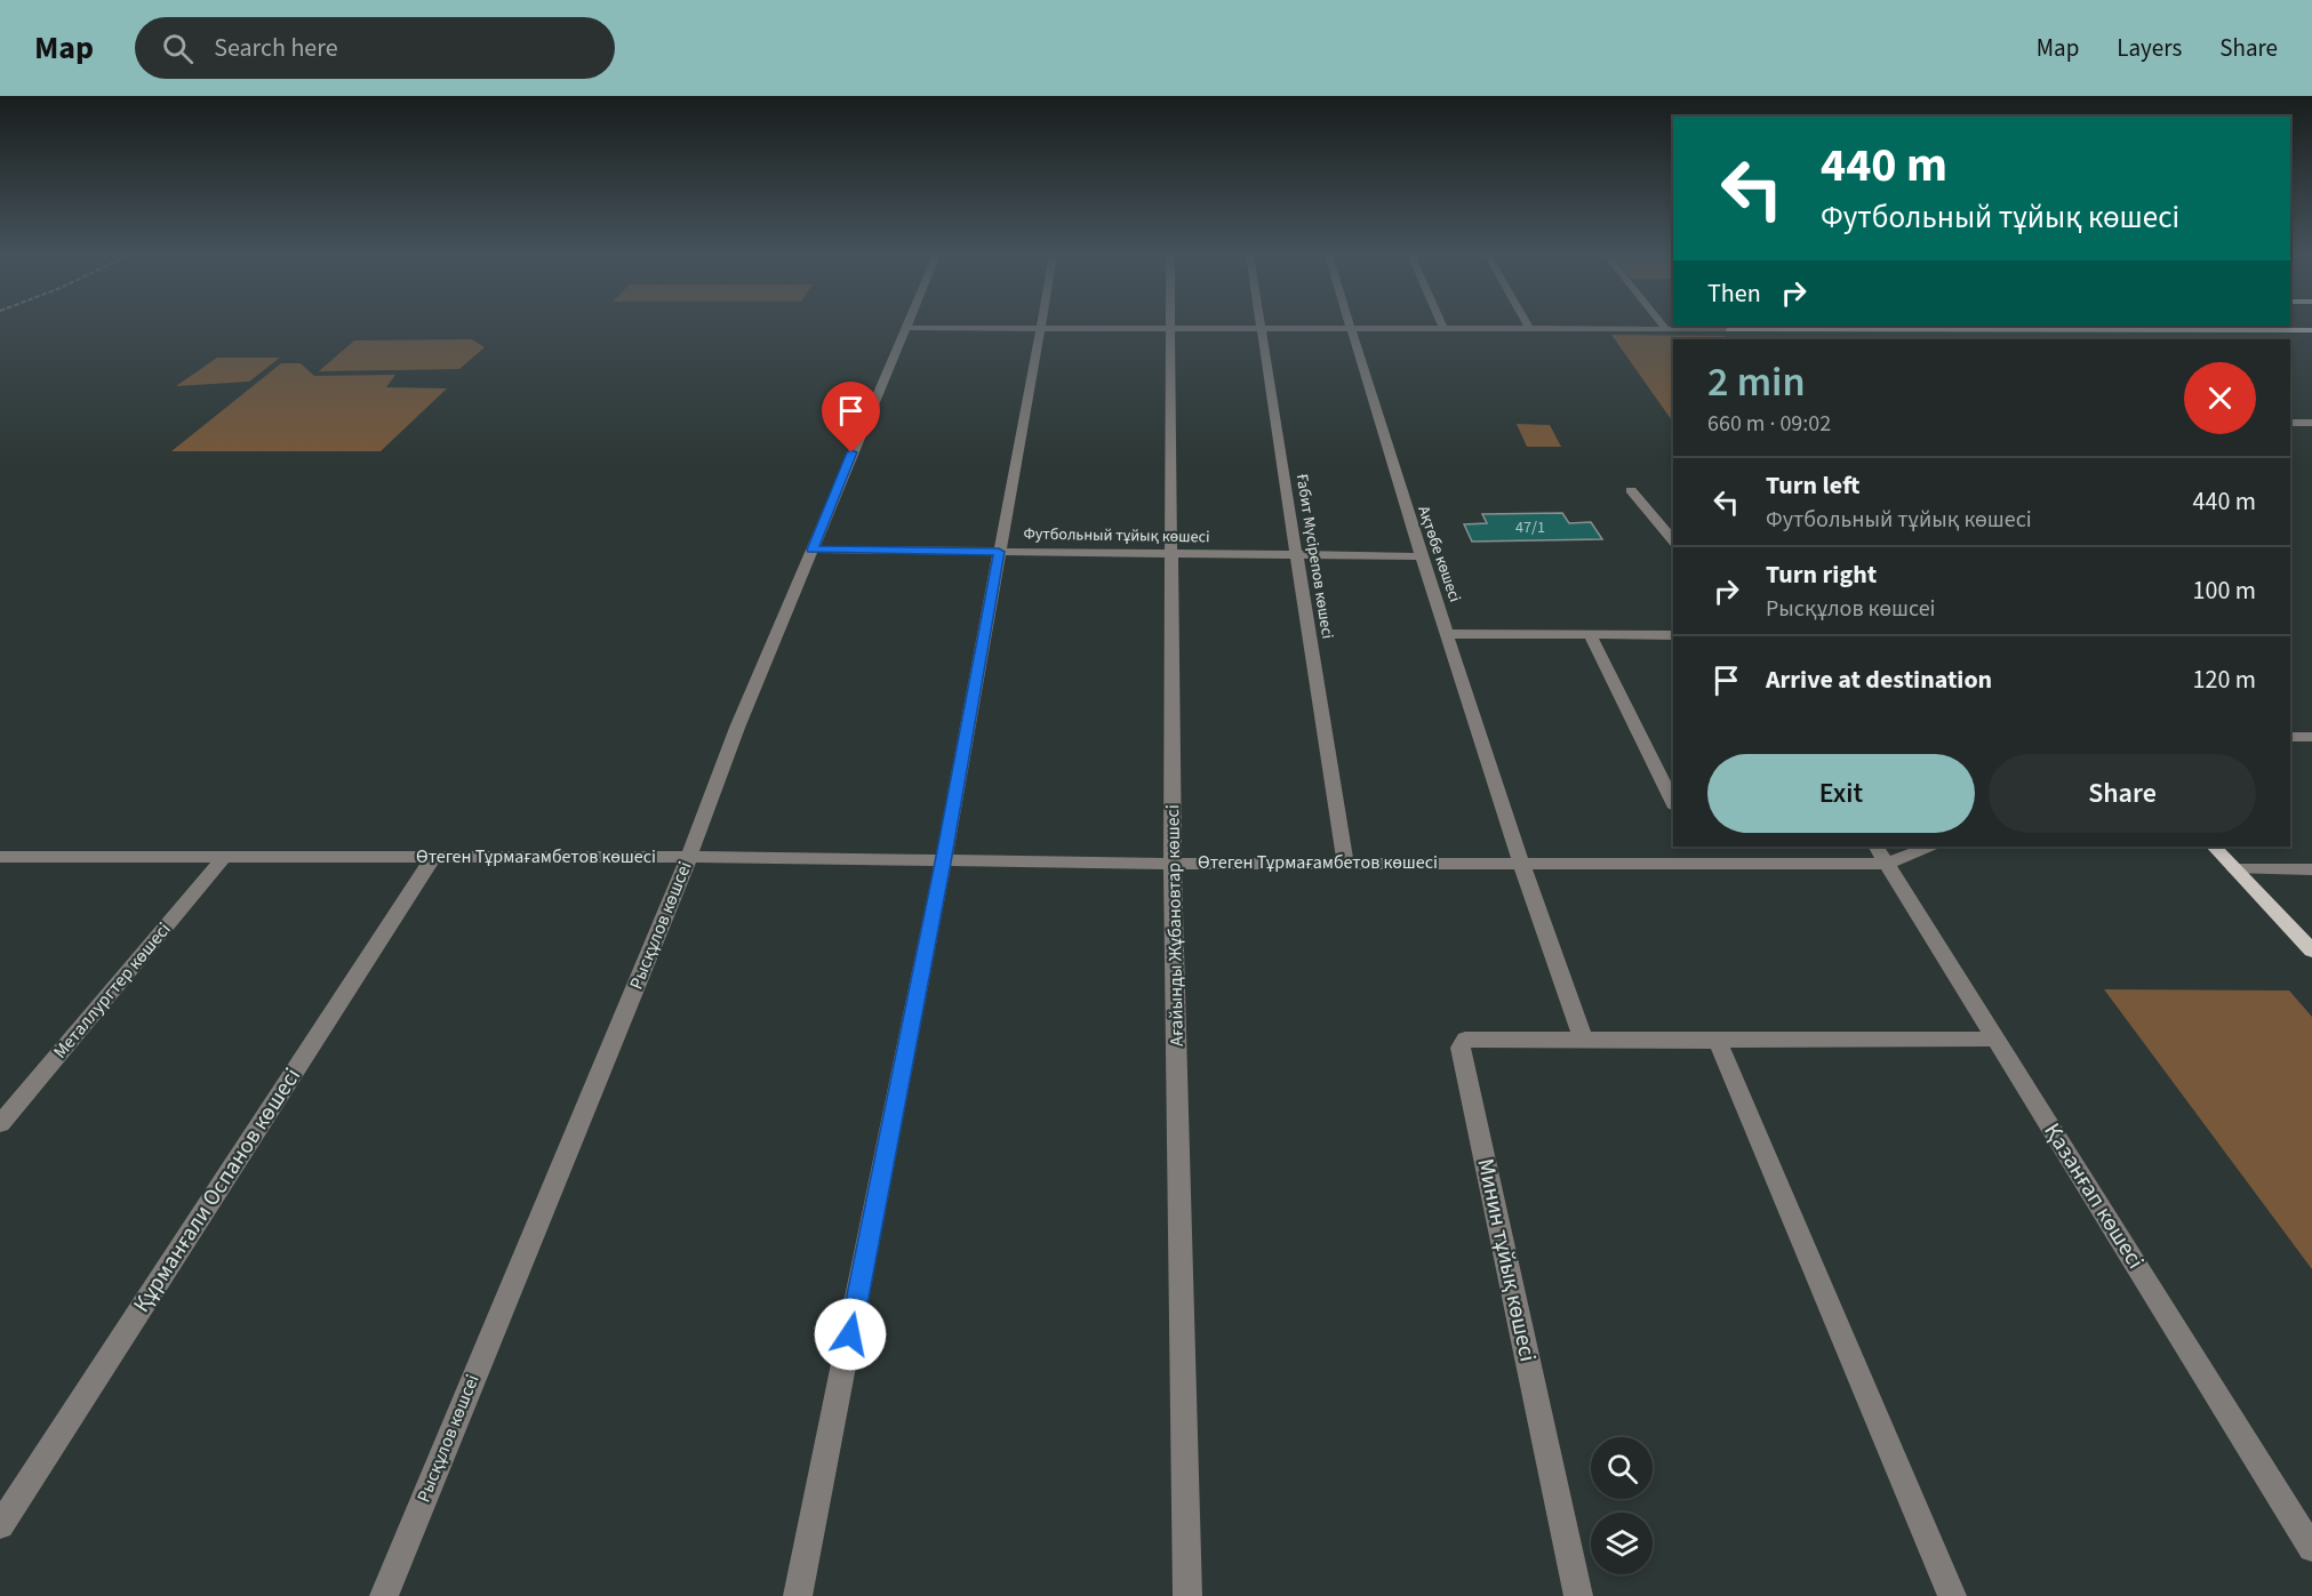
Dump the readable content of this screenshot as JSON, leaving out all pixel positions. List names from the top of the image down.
{
  "streets": {
    "street": [
      "Футбольный тұйық көшесі",
      "Ақтөбе көшесі",
      "Ғабит Мүсірепов көшесі",
      "Өтеген Тұрмағамбетов көшесі",
      "Рысқұлов көшсеі",
      "Ағайынды Жұбановтар көшесі",
      "Металлургтер көшесі",
      "Құрманғали Оспанов көшесі",
      "Қазанғап көшесі",
      "Минин тұйық көшесі"
    ]
  },
  "crossings": [
    ["Футбольный тұйық көшесі", "Ақтөбе көшесі"],
    ["Футбольный тұйық көшесі", "Ғабит Мүсірепов көшесі"],
    ["Футбольный тұйық көшесі", "Рысқұлов көшсеі"],
    ["Футбольный тұйық көшесі", "Ағайынды Жұбановтар көшесі"],
    ["Ақтөбе көшесі", "Өтеген Тұрмағамбетов көшесі"],
    ["Ғабит Мүсірепов көшесі", "Өтеген Тұрмағамбетов көшесі"],
    ["Өтеген Тұрмағамбетов көшесі", "Рысқұлов көшсеі"],
    ["Өтеген Тұрмағамбетов көшесі", "Ағайынды Жұбановтар көшесі"],
    ["Өтеген Тұрмағамбетов көшесі", "Металлургтер көшесі"],
    ["Өтеген Тұрмағамбетов көшесі", "Құрманғали Оспанов көшесі"],
    ["Өтеген Тұрмағамбетов көшесі", "Қазанғап көшесі"],
    ["Қазанғап көшесі", "Минин тұйық көшесі"]
  ],
  "house_numbers": ["47/1"],
  "page": {
    "header": "Map",
    "search": "Search here",
    "nav": ["Map", "Layers", "Share"],
    "turn": ["440 m", "Футбольный тұйық көшесі"],
    "then": "Then",
    "heading": ["2 min", "660 m · 09:02"],
    "list": [
      {
        "name": "Turn left",
        "note": "Футбольный тұйық көшесі",
        "value": "440 m"
      },
      {
        "name": "Turn right",
        "note": "Рысқұлов көшсеі",
        "value": "100 m"
      },
      {
        "name": "Arrive at destination",
        "value": "120 m"
      }
    ],
    "buttons": ["Exit", "Share"]
  }
}
